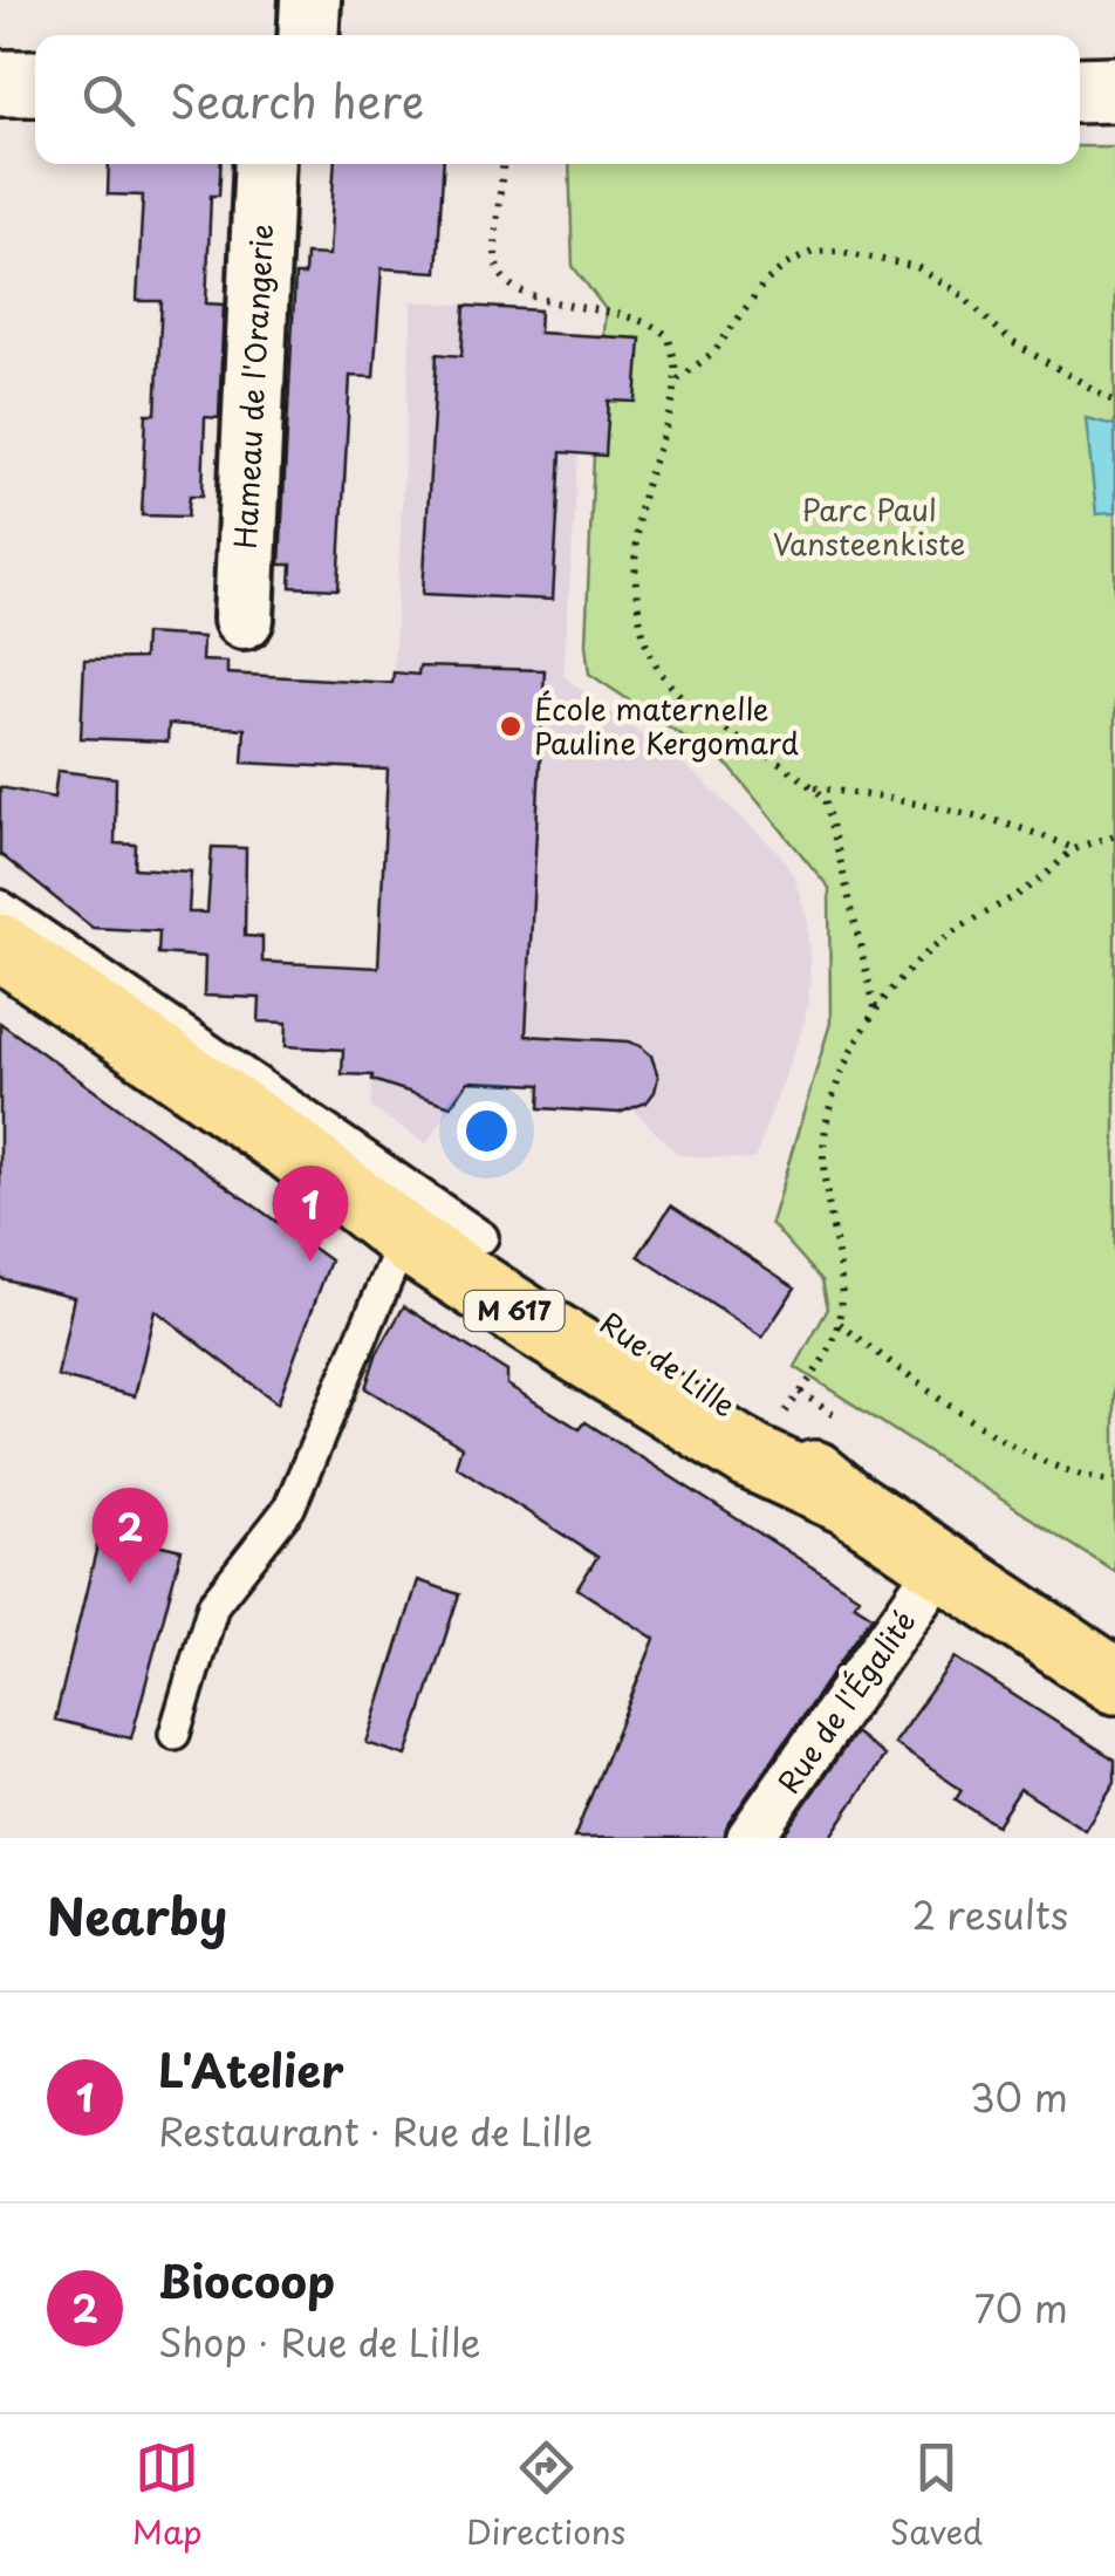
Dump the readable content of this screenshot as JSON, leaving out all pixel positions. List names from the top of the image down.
{
  "streets": {
    "main road": ["M 617", "Rue de Lille"],
    "street": ["Hameau de l'Orangerie", "Rue de l'Égalité"]
  },
  "crossings": [
    ["Rue de Lille", "Rue de l'Égalité"]
  ],
  "parks": ["Parc Paul Vansteenkiste"],
  "places": ["École maternelle Pauline Kergomard"],
  "page": {
    "search": "Search here",
    "pins": ["1", "2"],
    "heading": ["Nearby", "2 results"],
    "list": [
      {
        "mark": "1",
        "name": "L'Atelier",
        "note": "Restaurant · Rue de Lille",
        "value": "30 m"
      },
      {
        "mark": "2",
        "name": "Biocoop",
        "note": "Shop · Rue de Lille",
        "value": "70 m"
      }
    ],
    "nav": ["Map", "Directions", "Saved"]
  }
}
